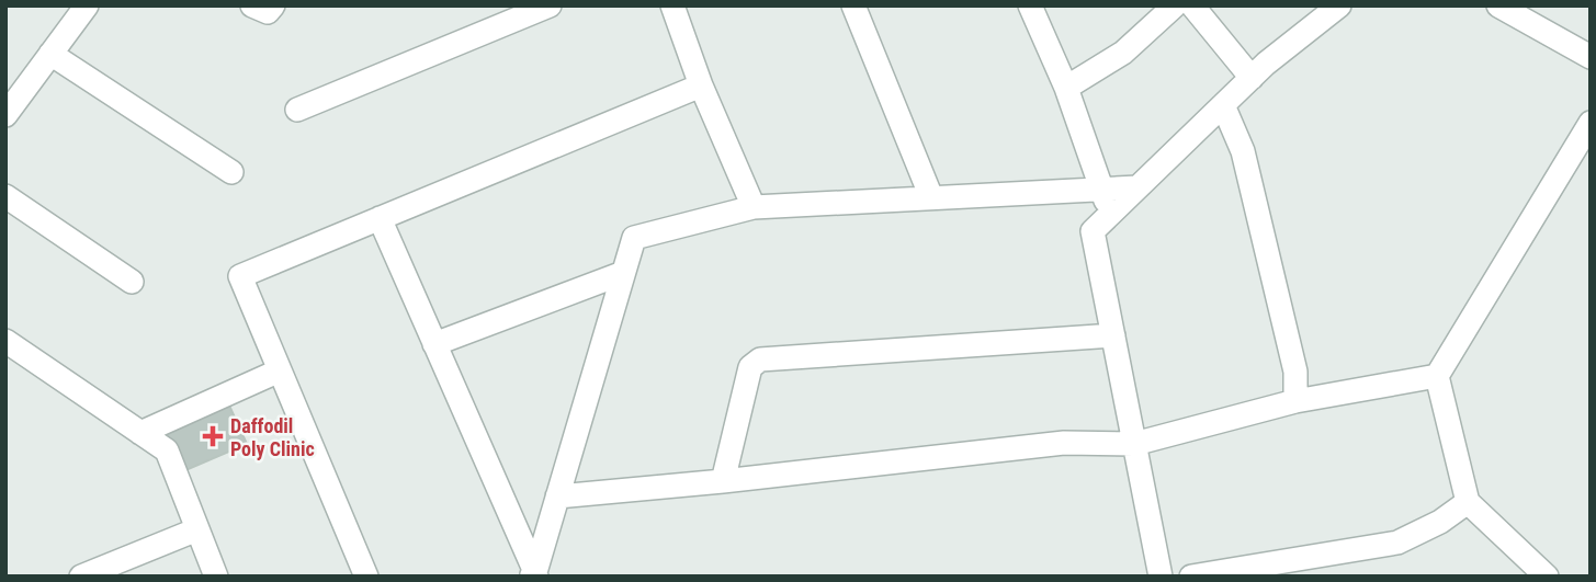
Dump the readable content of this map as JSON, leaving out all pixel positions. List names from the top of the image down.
{
  "places": {
    "health": ["Daffodil Poly Clinic"]
  }
}
